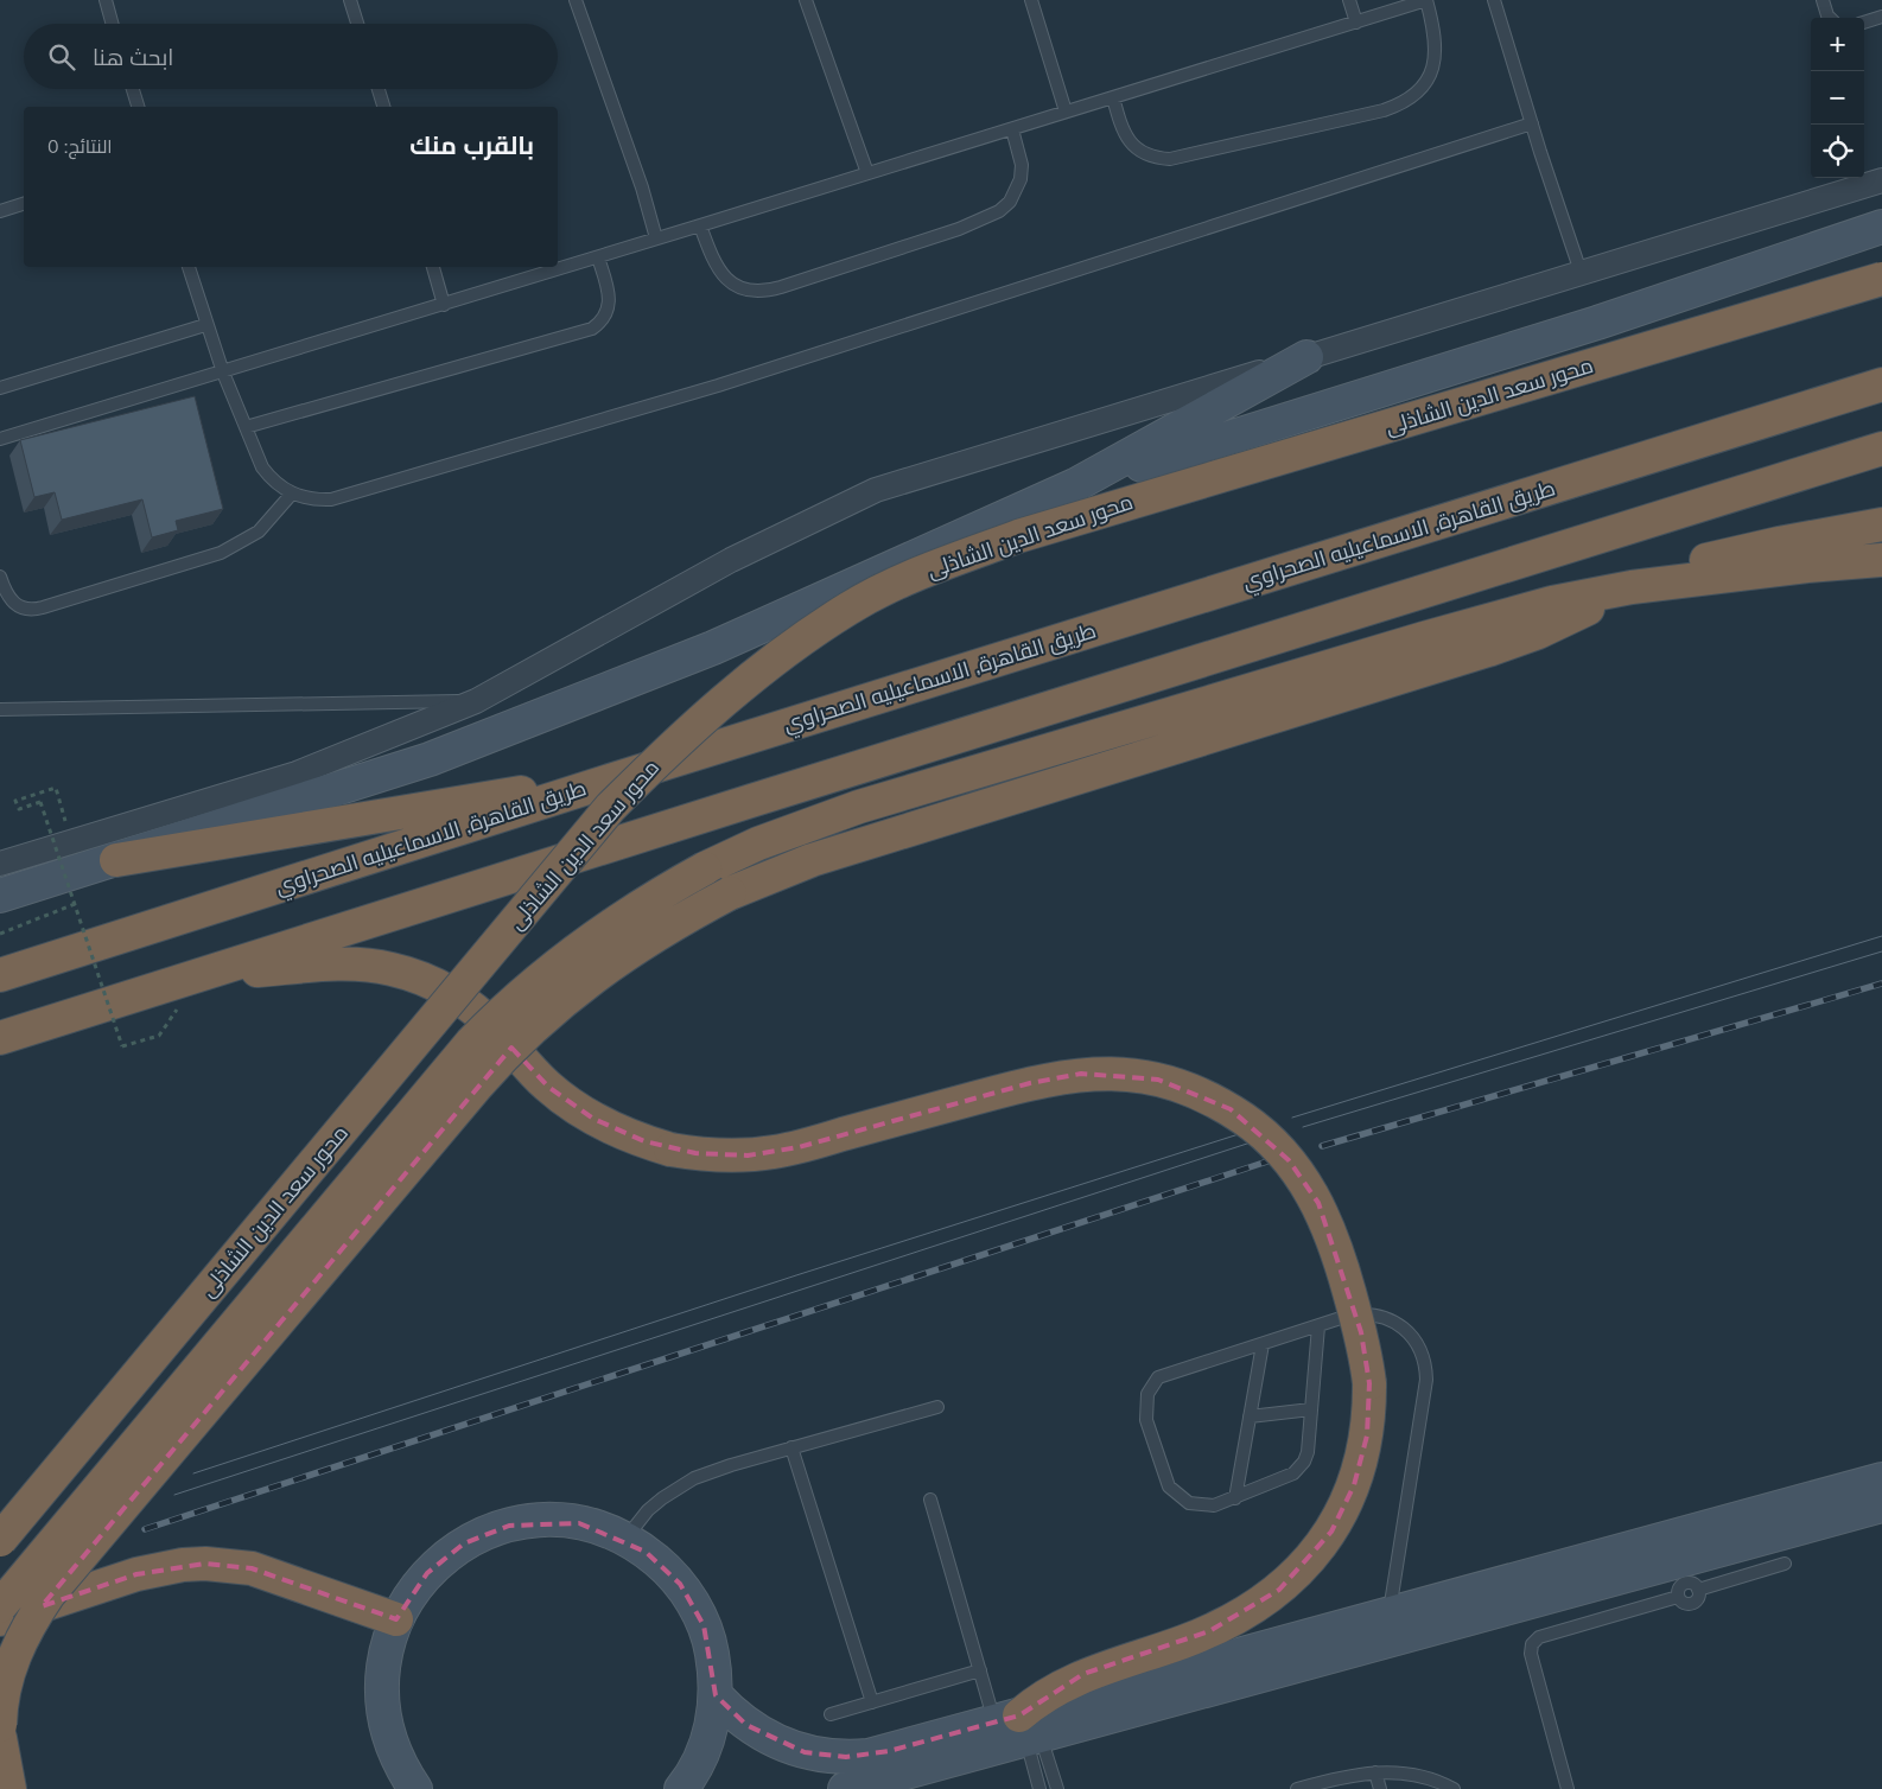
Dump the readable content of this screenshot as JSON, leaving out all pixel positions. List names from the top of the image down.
{
  "streets": {
    "highway": ["محور سعد الدين الشاذلى", "طريق القاهرة, الاسماعيليه الصحراوي"]
  },
  "page": {
    "map_buttons": ["+", "−"],
    "search": "ابحث هنا",
    "heading": ["بالقرب منك", "النتائج: 0"]
  }
}
